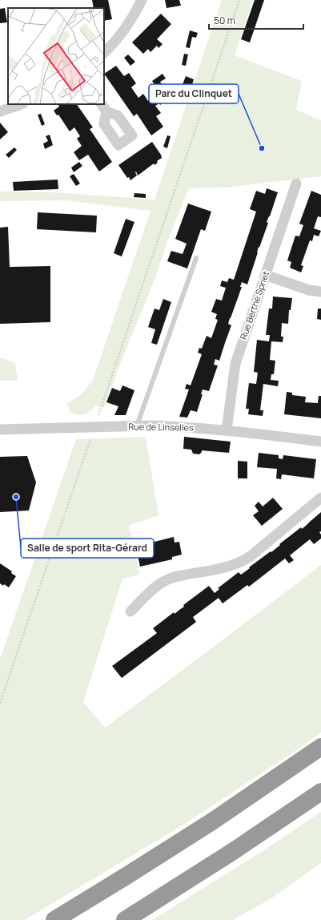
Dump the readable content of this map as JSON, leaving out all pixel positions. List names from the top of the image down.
{
  "streets": {
    "street": ["Rue Berthe Spriet", "Rue de Linselles"]
  },
  "crossings": [
    ["Rue Berthe Spriet", "Rue de Linselles"]
  ],
  "places": ["Parc du Clinquet", "Salle de sport Rita-Gérard"],
  "scale_bar": "50 m"
}
